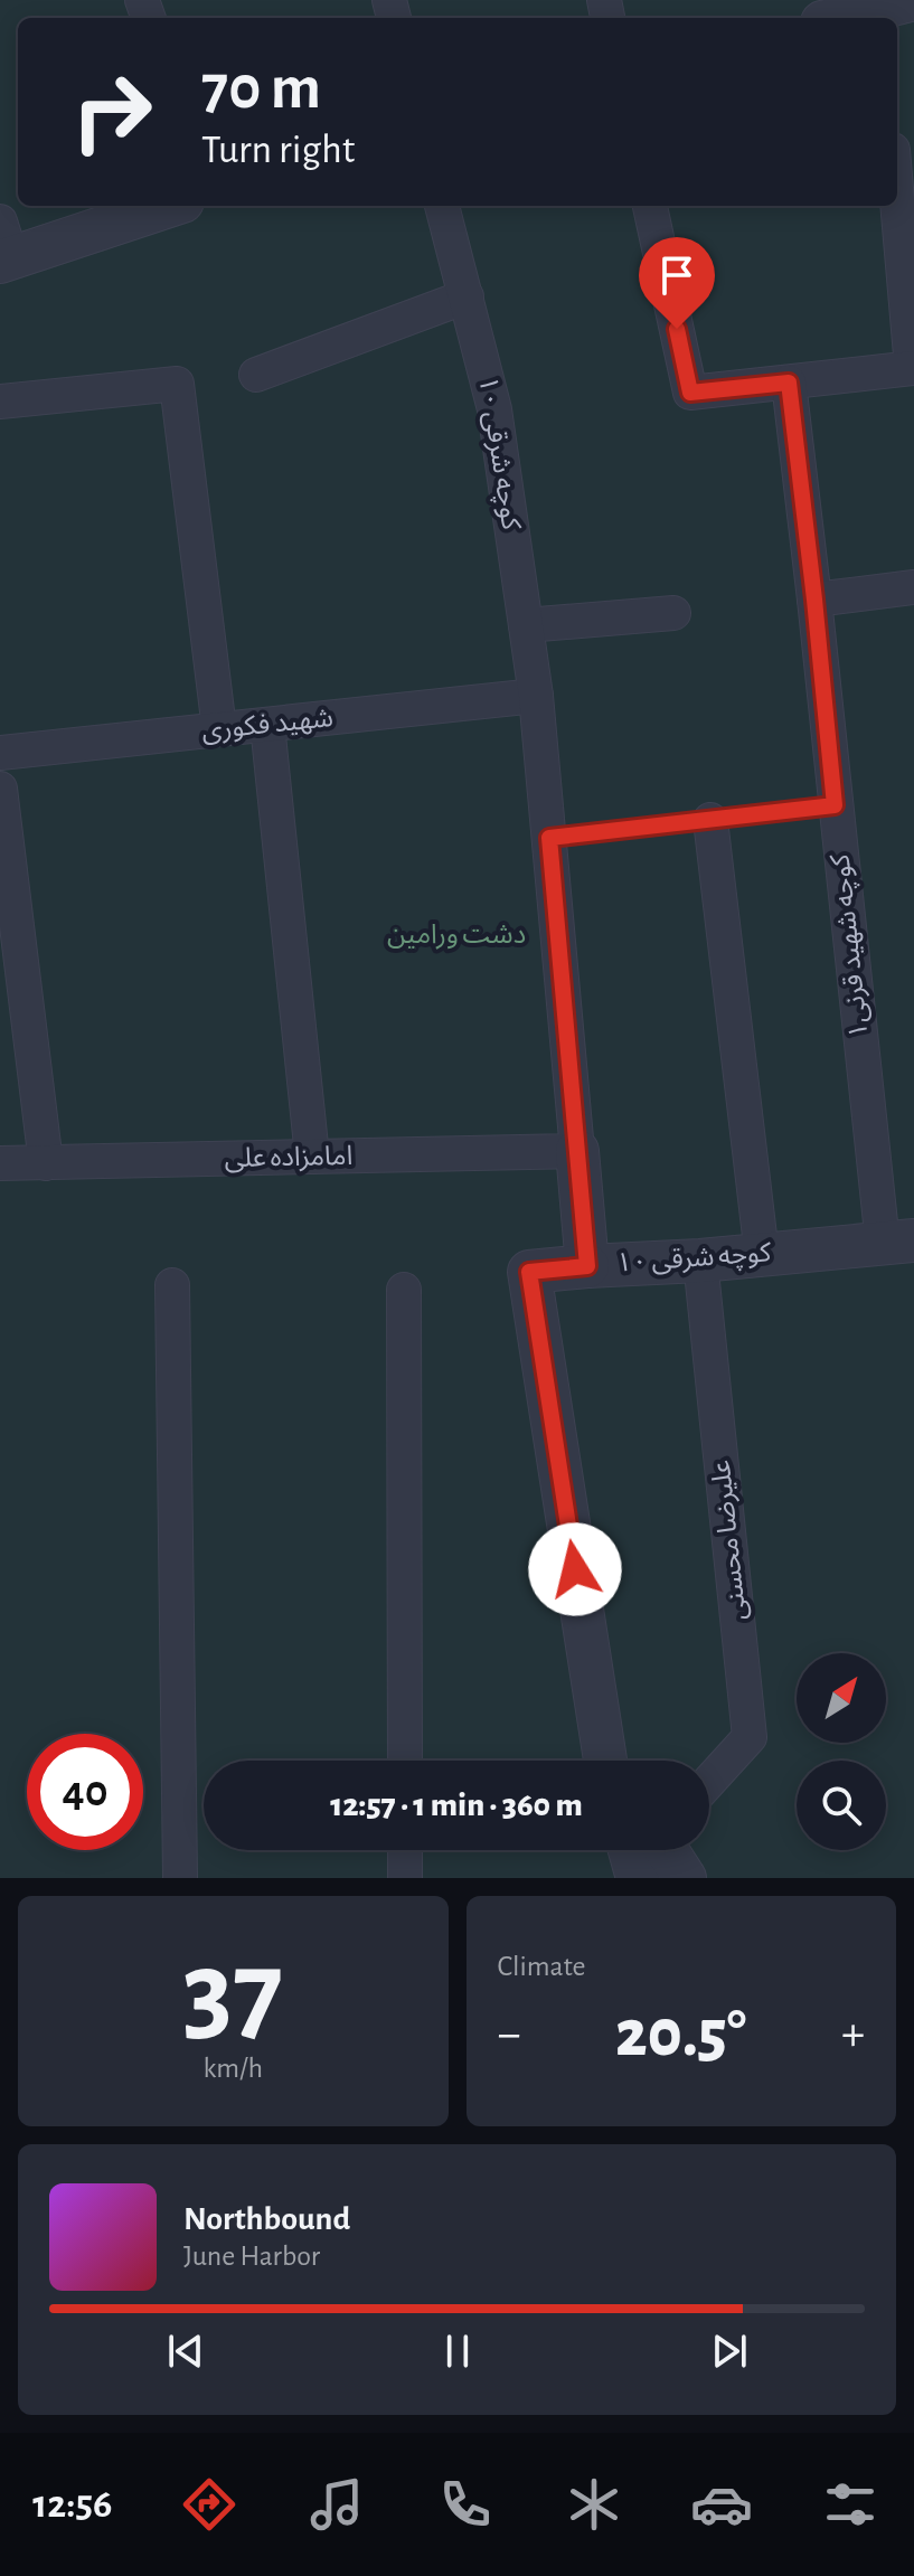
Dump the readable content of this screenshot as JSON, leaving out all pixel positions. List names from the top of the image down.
{
  "streets": {
    "street": [
      "کوچه شرقی ۱۰",
      "شهید فکوری",
      "کوچه شهید قرنی۱",
      "امامزاده علی",
      "علیرضا محسنی"
    ]
  },
  "crossings": [
    ["کوچه شرقی ۱۰", "شهید فکوری"],
    ["کوچه شرقی ۱۰", "کوچه شهید قرنی۱"],
    ["کوچه شرقی ۱۰", "امامزاده علی"],
    ["کوچه شرقی ۱۰", "علیرضا محسنی"]
  ],
  "parks": ["دشت ورامین"],
  "north": "top right",
  "page": {
    "turn": ["70 m", "Turn right"],
    "limit": "40",
    "trip": "12:57 · 1 min · 360 m",
    "tile": [
      ["37", "km/h"],
      "Climate"
    ],
    "heat": ["−", "20.5°", "+"],
    "song": ["Northbound", "June Harbor"],
    "tabs": "12:56"
  }
}
